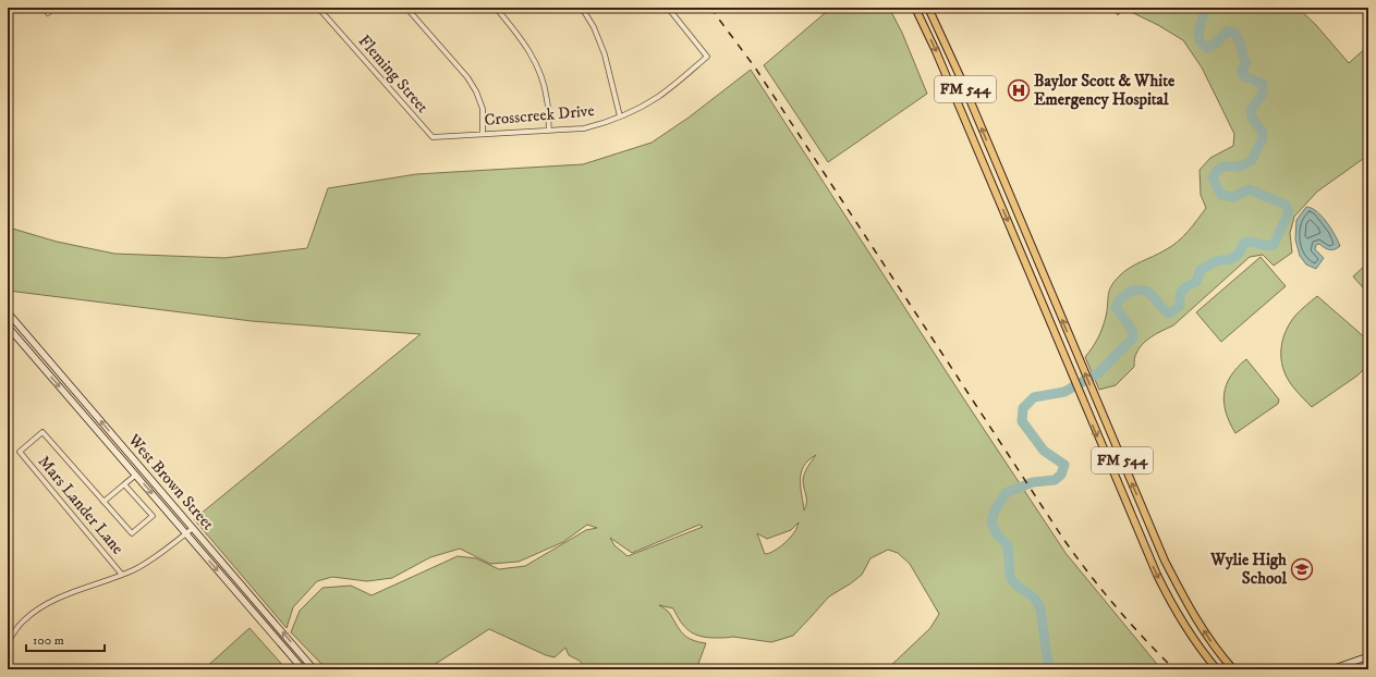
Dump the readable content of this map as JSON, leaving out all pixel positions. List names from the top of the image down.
{
  "streets": {
    "main road": ["FM 544", "West Brown Street"],
    "street": ["Fleming Street", "Crosscreek Drive", "Mars Lander Lane"]
  },
  "crossings": [
    ["Fleming Street", "Crosscreek Drive"]
  ],
  "places": {
    "hospital": ["Baylor Scott & White Emergency Hospital"],
    "school or university": ["Wylie High School"]
  },
  "scale_bar": "100 m"
}
